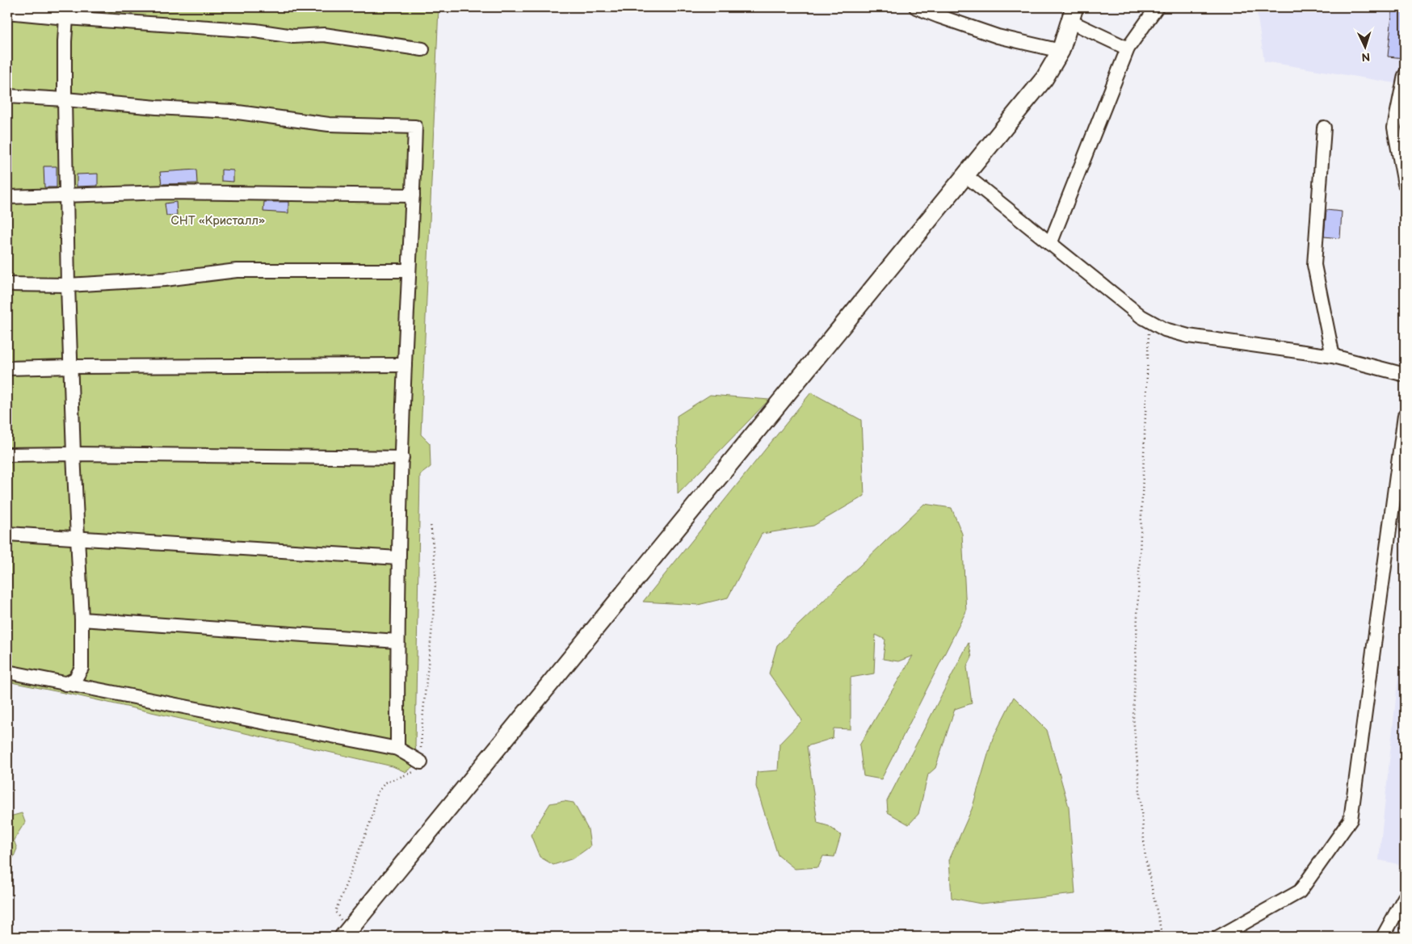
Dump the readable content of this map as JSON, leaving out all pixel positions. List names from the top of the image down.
{
  "parks": ["СНТ «Кристалл»"],
  "north": "bottom"
}
